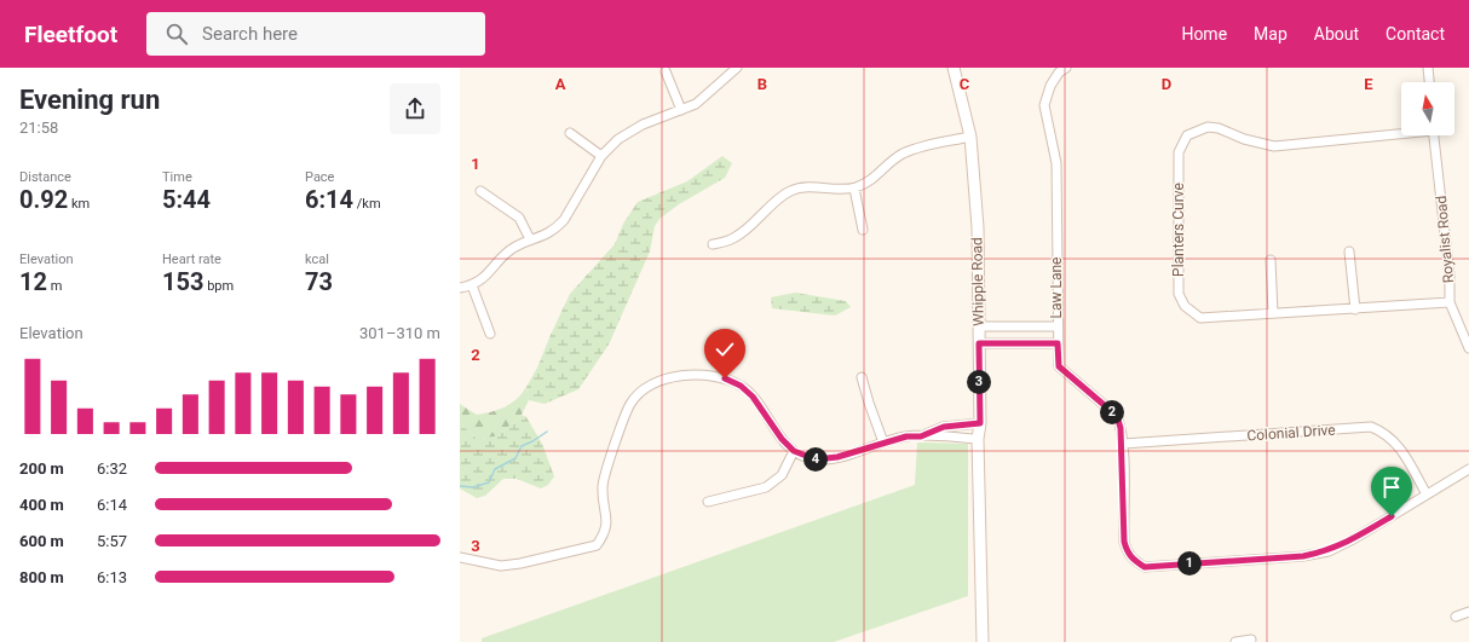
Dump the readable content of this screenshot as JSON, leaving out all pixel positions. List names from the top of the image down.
{
  "streets": {
    "main road": ["Whipple Road"],
    "street": [
      "Planters Curve",
      "Royalist Road",
      "Law Lane",
      "Colonial Drive"
    ]
  },
  "crossings": [
    ["Planters Curve", "Royalist Road"],
    ["Law Lane", "Colonial Drive"]
  ],
  "north": "top",
  "page": {
    "header": "Fleetfoot",
    "search": "Search here",
    "nav": [
      "Home",
      "Map",
      "About",
      "Contact"
    ],
    "heading": ["Evening run", "21:58"],
    "stats": [
      ["Distance", "0.92 km"],
      ["Time", "5:44"],
      ["Pace", "6:14 /km"],
      ["Elevation", "12 m"],
      ["Heart rate", "153 bpm"],
      ["kcal", "73"]
    ],
    "chart": ["Elevation", "301–310 m"],
    "pins": [
      "3",
      "2",
      "4",
      "1"
    ],
    "list": [
      {
        "name": "200 m",
        "note": "6:32"
      },
      {
        "name": "400 m",
        "note": "6:14"
      },
      {
        "name": "600 m",
        "note": "5:57"
      },
      {
        "name": "800 m",
        "note": "6:13"
      }
    ]
  },
  "grid": {
    "columns": [
      "A",
      "B",
      "C",
      "D",
      "E"
    ],
    "rows": ["1", "2", "3"]
  }
}
